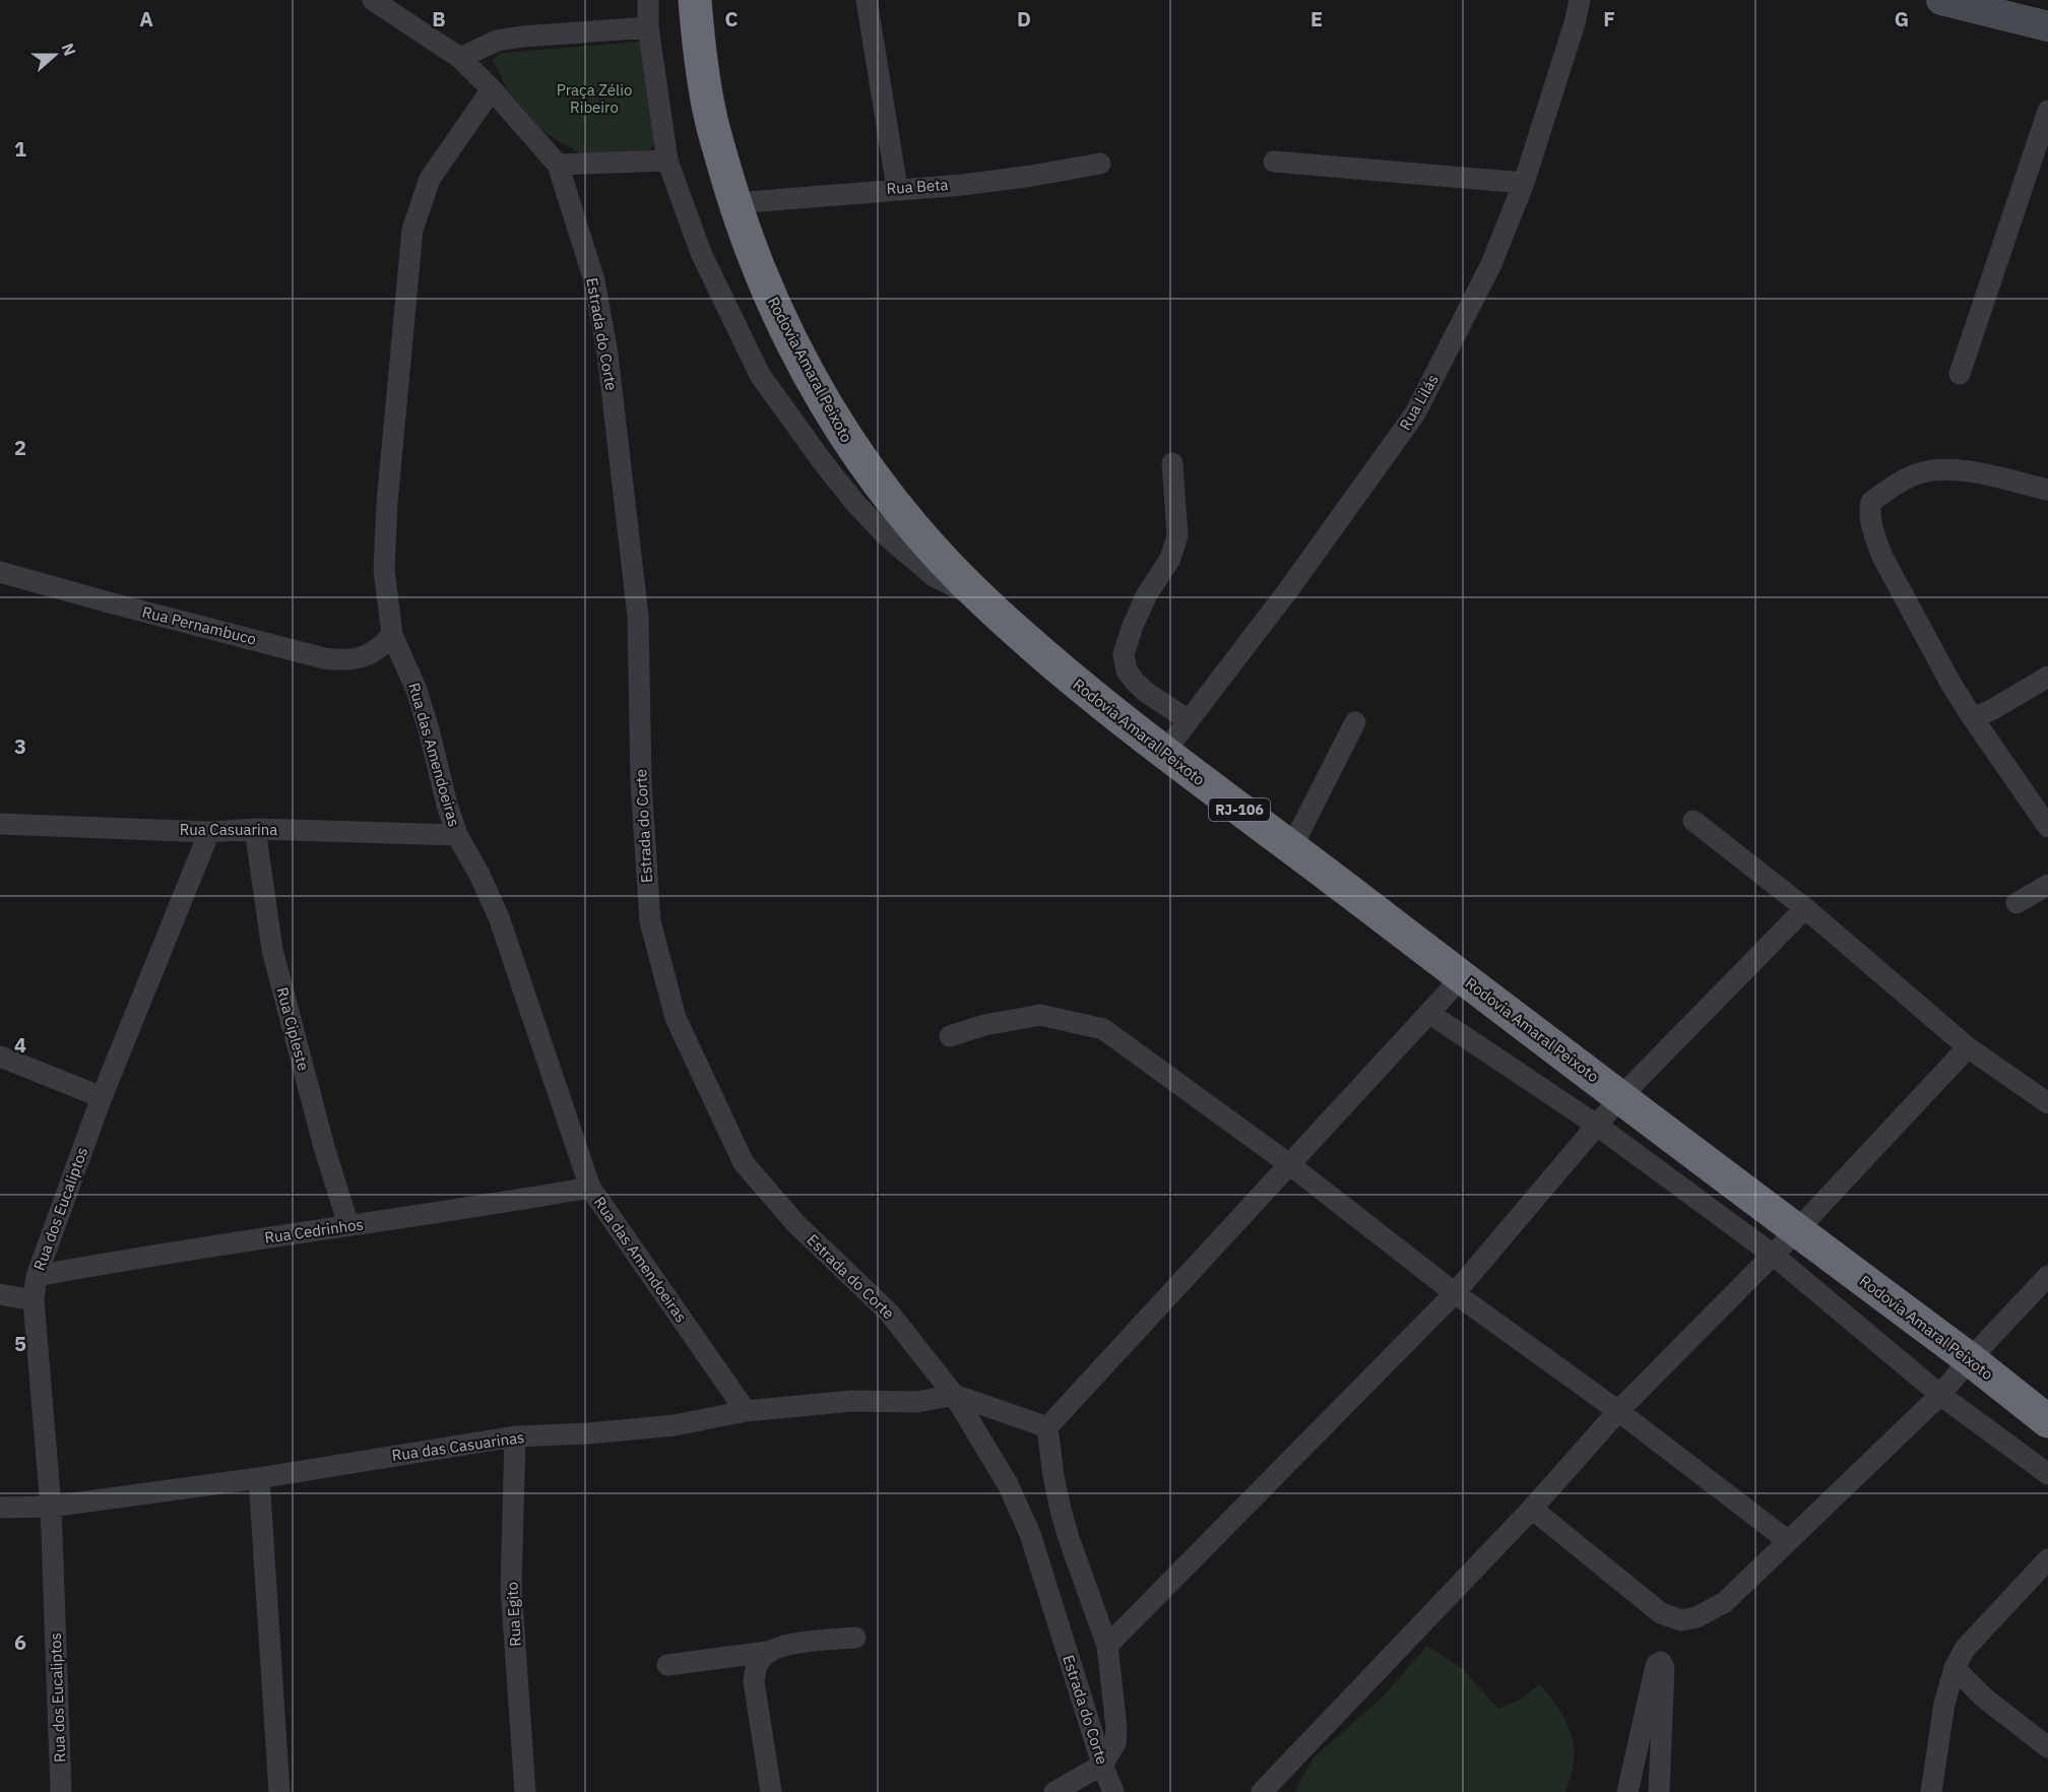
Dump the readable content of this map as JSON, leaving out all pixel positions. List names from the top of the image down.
{
  "streets": {
    "highway": ["Rodovia Amaral Peixoto", "RJ-106"],
    "street": [
      "Rua Beta",
      "Estrada do Corte",
      "Rua Lilás",
      "Rua Pernambuco",
      "Rua das Amendoeiras",
      "Rua Casuarina",
      "Rua Cipleste",
      "Rua dos Eucaliptos",
      "Rua Cedrinhos",
      "Rua das Casuarinas",
      "Rua Egito"
    ]
  },
  "crossings": [
    ["Rua Beta", "Rodovia Amaral Peixoto"],
    ["Estrada do Corte", "Rua das Amendoeiras"],
    ["Estrada do Corte", "Rua das Casuarinas"],
    ["Rodovia Amaral Peixoto", "Rua Lilás"],
    ["Rua Pernambuco", "Rua das Amendoeiras"],
    ["Rua das Amendoeiras", "Rua Casuarina"],
    ["Rua das Amendoeiras", "Rua Cedrinhos"],
    ["Rua das Amendoeiras", "Rua das Casuarinas"],
    ["Rua Casuarina", "Rua Cipleste"],
    ["Rua Casuarina", "Rua dos Eucaliptos"],
    ["Rua Cipleste", "Rua Cedrinhos"],
    ["Rua dos Eucaliptos", "Rua Cedrinhos"],
    ["Rua dos Eucaliptos", "Rua das Casuarinas"],
    ["Rua das Casuarinas", "Rua Egito"]
  ],
  "parks": ["Praça Zélio Ribeiro"],
  "north": "right",
  "grid": {
    "columns": [
      "A",
      "B",
      "C",
      "D",
      "E",
      "F",
      "G"
    ],
    "rows": [
      "1",
      "2",
      "3",
      "4",
      "5",
      "6"
    ]
  }
}
